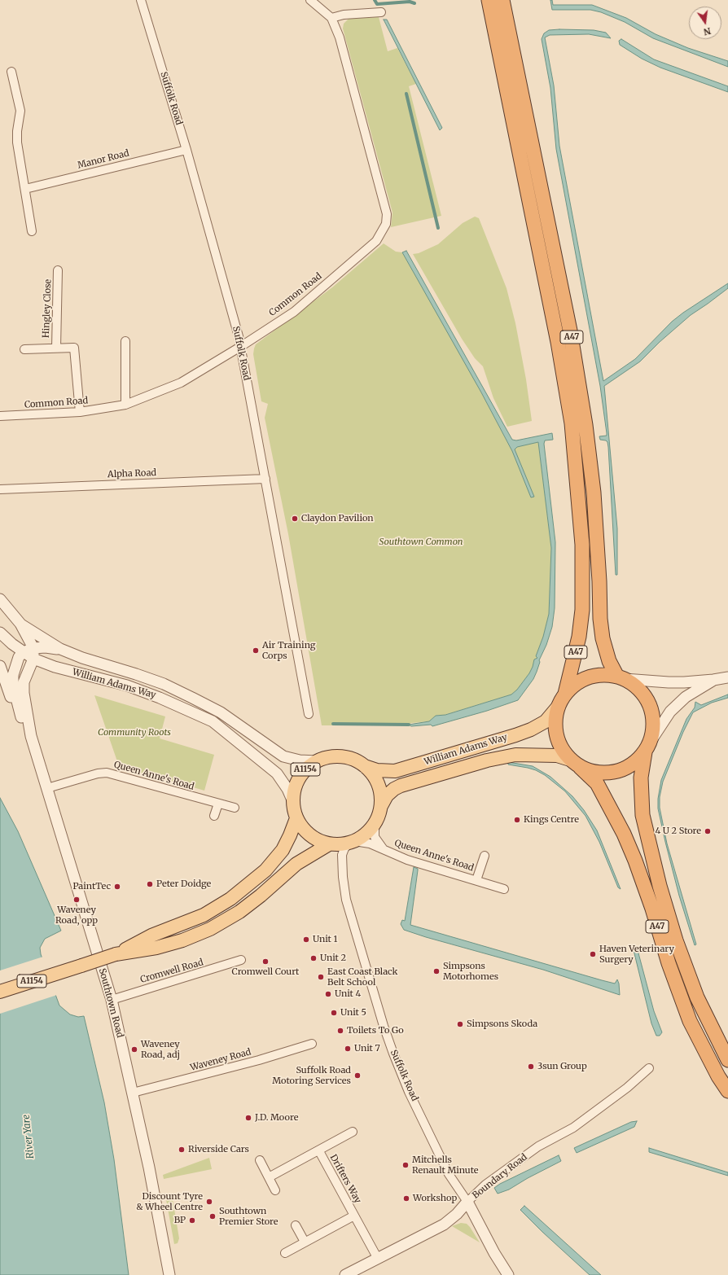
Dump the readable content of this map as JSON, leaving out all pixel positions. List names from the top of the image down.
{
  "streets": {
    "highway": ["A47"],
    "main road": ["William Adams Way", "A1154"],
    "street": [
      "Suffolk Road",
      "Manor Road",
      "Common Road",
      "Hingley Close",
      "Alpha Road",
      "Queen Anne's Road",
      "Cromwell Road",
      "Southtown Road",
      "Waveney Road",
      "Boundary Road",
      "Drifters Way"
    ]
  },
  "crossings": [
    ["Suffolk Road", "Manor Road"],
    ["Suffolk Road", "Common Road"],
    ["Suffolk Road", "Alpha Road"],
    ["Suffolk Road", "William Adams Way"],
    ["Suffolk Road", "A1154"],
    ["Suffolk Road", "Queen Anne's Road"],
    ["Suffolk Road", "Boundary Road"],
    ["Common Road", "Hingley Close"],
    ["A47", "William Adams Way"],
    ["William Adams Way", "A1154"],
    ["William Adams Way", "Queen Anne's Road"],
    ["William Adams Way", "Southtown Road"],
    ["A1154", "Queen Anne's Road"],
    ["Queen Anne's Road", "Southtown Road"],
    ["Cromwell Road", "Southtown Road"],
    ["Southtown Road", "Waveney Road"],
    ["Boundary Road", "Drifters Way"]
  ],
  "water": ["River Yare"],
  "parks": ["Southtown Common", "Community Roots"],
  "places": [
    "Claydon Pavilion",
    "Air Training Corps",
    "Kings Centre",
    "4 U 2 Store",
    "Peter Doidge",
    "PaintTec",
    "Waveney Road, opp",
    "Unit 1",
    "Haven Veterinary Surgery",
    "Unit 2",
    "Cromwell Court",
    "Simpsons Motorhomes",
    "East Coast Black Belt School",
    "Unit 4",
    "Unit 5",
    "Simpsons Skoda",
    "Toilets To Go",
    "Unit 7",
    "Waveney Road, adj",
    "3sun Group",
    "Suffolk Road Motoring Services",
    "J.D. Moore",
    "Riverside Cars",
    "Mitchells Renault Minute",
    "Workshop",
    "Discount Tyre & Wheel Centre",
    "Southtown Premier Store",
    "BP"
  ],
  "north": "bottom"
}
